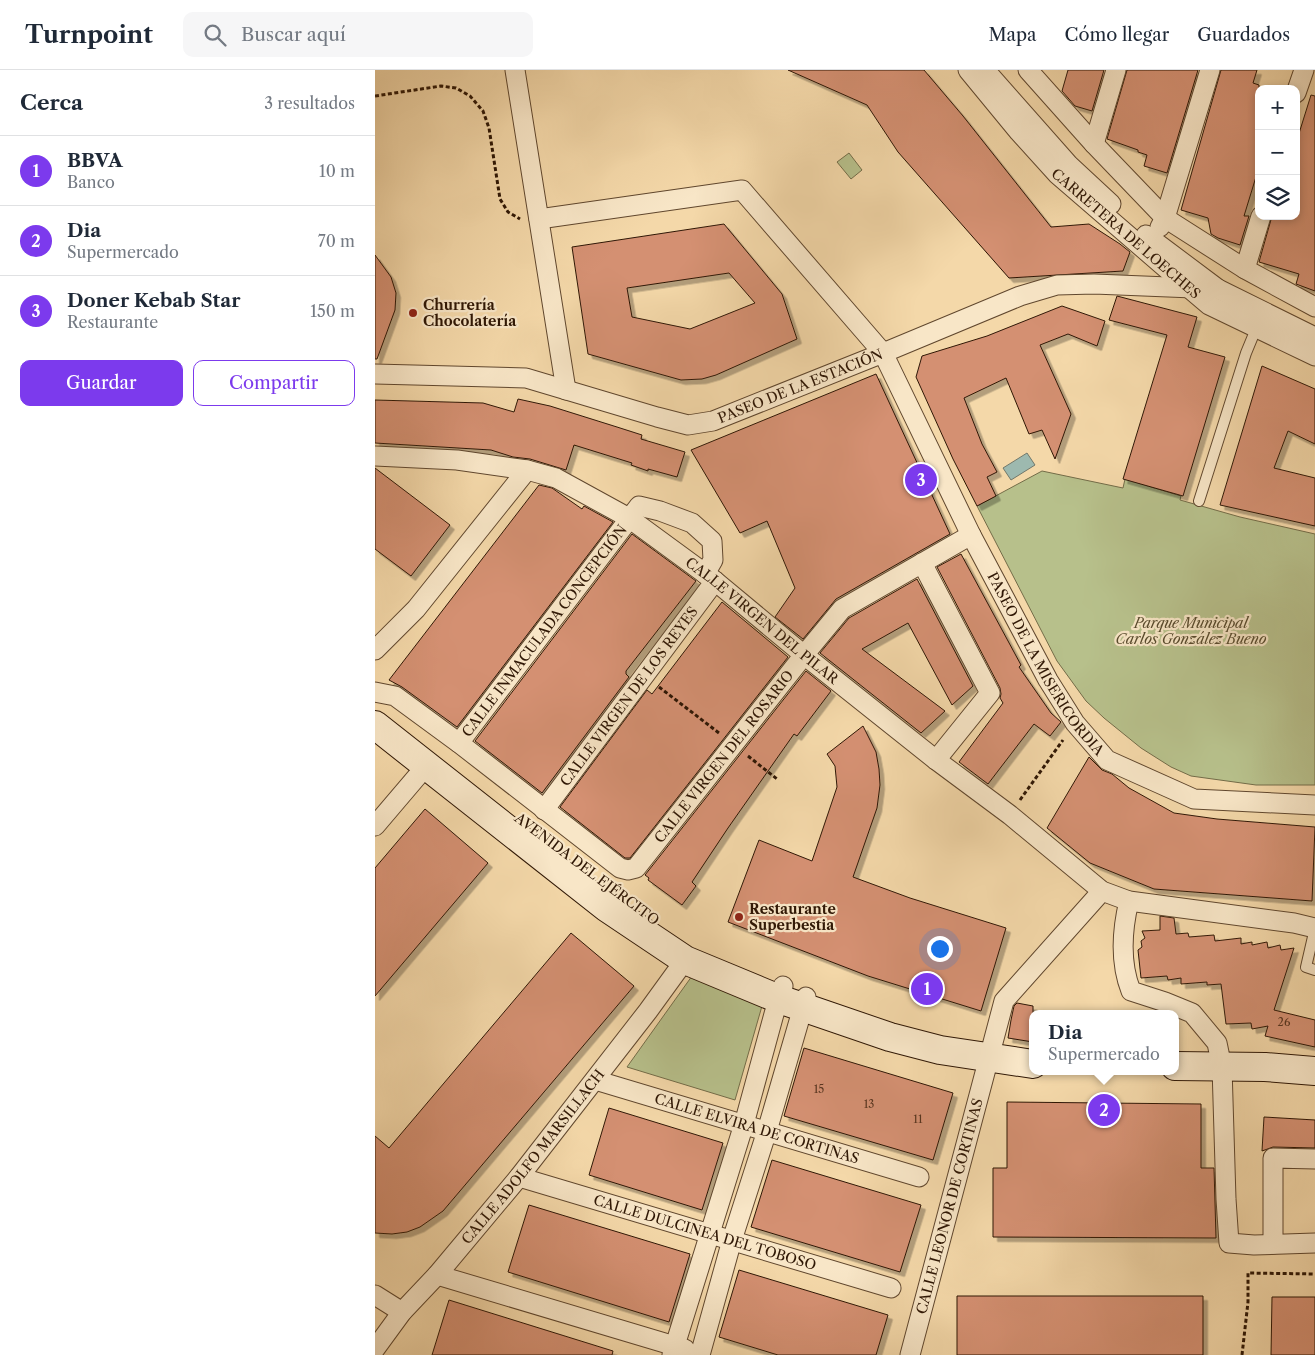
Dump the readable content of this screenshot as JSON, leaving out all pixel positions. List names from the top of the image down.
{
  "streets": {
    "street": [
      "CARRETERA DE LOECHES",
      "PASEO DE LA ESTACIÓN",
      "CALLE VIRGEN DEL PILAR",
      "CALLE INMACULADA CONCEPCIÓN",
      "PASEO DE LA MISERICORDIA",
      "CALLE VIRGEN DE LOS REYES",
      "CALLE VIRGEN DEL ROSARIO",
      "AVENIDA DEL EJÉRCITO",
      "CALLE ELVIRA DE CORTINAS",
      "CALLE ADOLFO MARSILLACH",
      "CALLE LEONOR DE CORTINAS",
      "CALLE DULCINEA DEL TOBOSO"
    ]
  },
  "crossings": [
    ["CARRETERA DE LOECHES", "PASEO DE LA ESTACIÓN"],
    ["PASEO DE LA ESTACIÓN", "PASEO DE LA MISERICORDIA"],
    ["CALLE VIRGEN DEL PILAR", "CALLE INMACULADA CONCEPCIÓN"],
    ["CALLE VIRGEN DEL PILAR", "CALLE VIRGEN DE LOS REYES"],
    ["CALLE VIRGEN DEL PILAR", "CALLE VIRGEN DEL ROSARIO"],
    ["CALLE INMACULADA CONCEPCIÓN", "CALLE VIRGEN DE LOS REYES"],
    ["PASEO DE LA MISERICORDIA", "CALLE VIRGEN DEL ROSARIO"],
    ["CALLE VIRGEN DE LOS REYES", "CALLE VIRGEN DEL ROSARIO"],
    ["AVENIDA DEL EJÉRCITO", "CALLE ADOLFO MARSILLACH"],
    ["AVENIDA DEL EJÉRCITO", "CALLE LEONOR DE CORTINAS"],
    ["CALLE ELVIRA DE CORTINAS", "CALLE ADOLFO MARSILLACH"],
    ["CALLE ADOLFO MARSILLACH", "CALLE DULCINEA DEL TOBOSO"]
  ],
  "parks": ["Parque Municipal Carlos González Bueno"],
  "places": ["Churrería Chocolatería", "Restaurante Superbestia"],
  "house_numbers": [
    "26",
    "15",
    "13",
    "11"
  ],
  "page": {
    "header": "Turnpoint",
    "search": "Buscar aquí",
    "nav": ["Mapa", "Cómo llegar", "Guardados"],
    "heading": ["Cerca", "3 resultados"],
    "map_buttons": ["+", "−"],
    "list": [
      {
        "mark": "1",
        "name": "BBVA",
        "note": "Banco",
        "value": "10 m"
      },
      {
        "mark": "2",
        "name": "Dia",
        "note": "Supermercado",
        "value": "70 m"
      },
      {
        "mark": "3",
        "name": "Doner Kebab Star",
        "note": "Restaurante",
        "value": "150 m"
      }
    ],
    "buttons": ["Guardar", "Compartir"],
    "pins": ["3", "1", "2"],
    "popup": ["Dia", "Supermercado"]
  }
}
